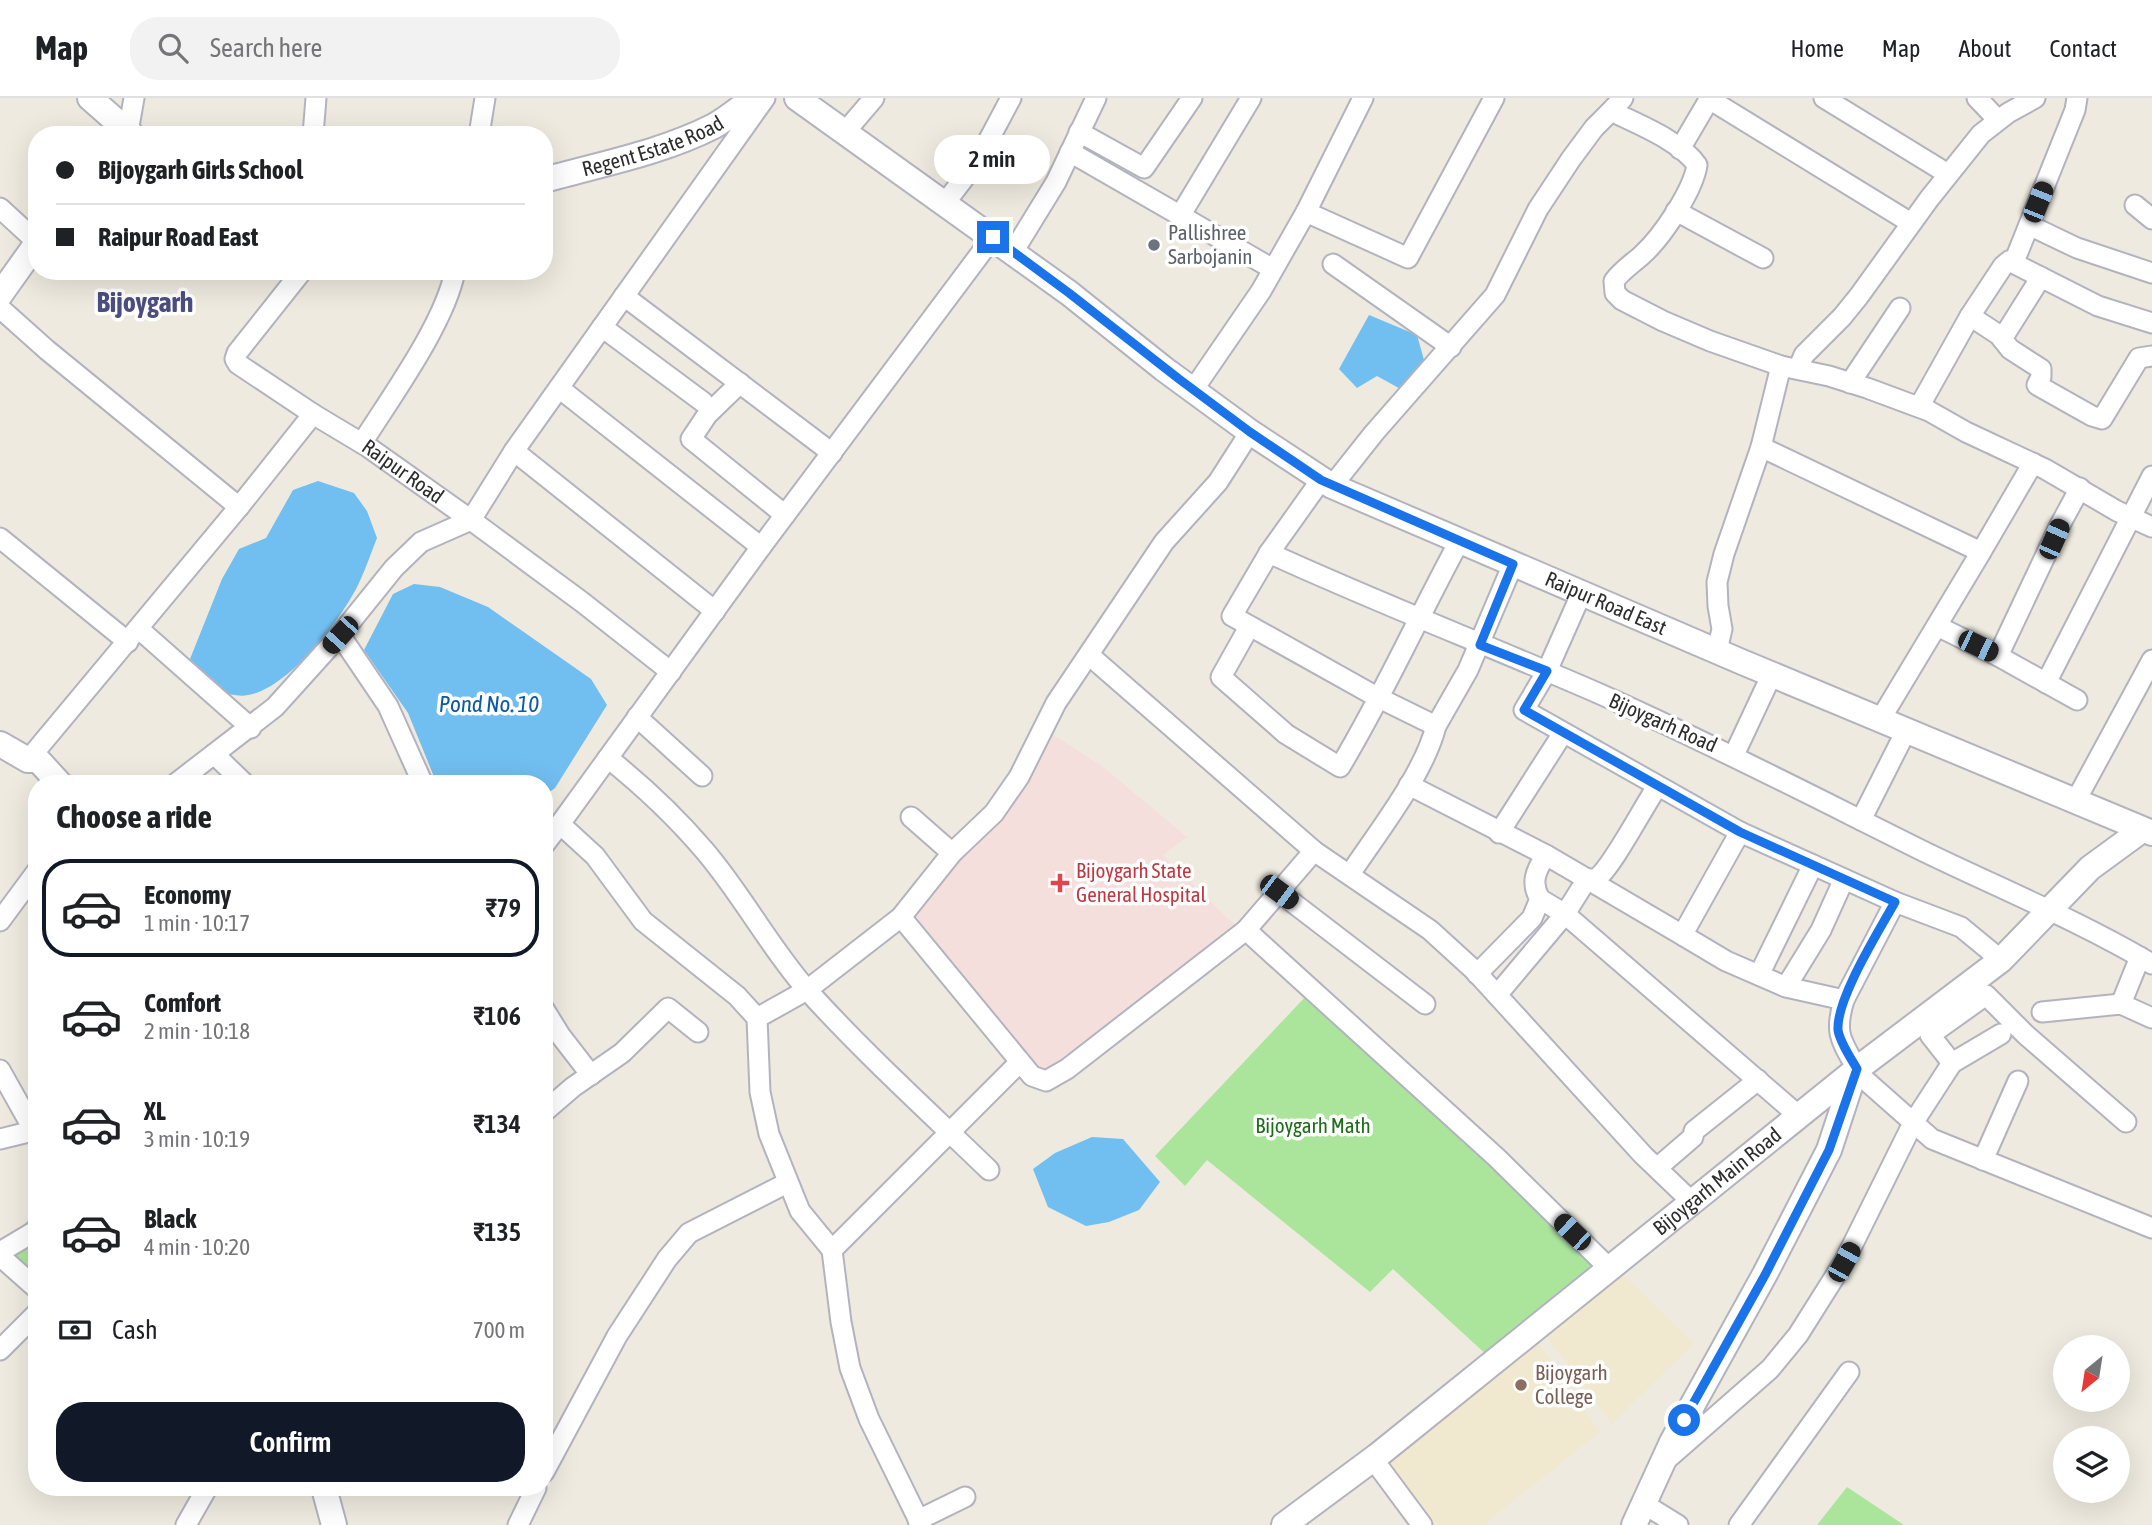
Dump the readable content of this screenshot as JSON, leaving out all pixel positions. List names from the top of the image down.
{
  "streets": {
    "street": [
      "Regent Estate Road",
      "Raipur Road",
      "Raipur Road East",
      "Bijoygarh Road",
      "Bijoygarh Main Road"
    ]
  },
  "crossings": [
    ["Raipur Road East", "Bijoygarh Main Road"],
    ["Bijoygarh Road", "Bijoygarh Main Road"]
  ],
  "districts": ["Bijoygarh"],
  "water": ["Pond No. 10"],
  "parks": ["Bijoygarh Math"],
  "places": {
    "other": ["Pallishree Sarbojanin", "Bijoygarh College"],
    "health": ["Bijoygarh State General Hospital"]
  },
  "north": "bottom left",
  "page": {
    "header": "Map",
    "search": "Search here",
    "nav": [
      "Home",
      "Map",
      "About",
      "Contact"
    ],
    "banner": ["Bijoygarh Girls School", "Raipur Road East"],
    "bubble": "2 min",
    "heading": "Choose a ride",
    "list": [
      {
        "name": "Economy",
        "note": "1 min · 10:17",
        "value": "₹79"
      },
      {
        "name": "Comfort",
        "note": "2 min · 10:18",
        "value": "₹106"
      },
      {
        "name": "XL",
        "note": "3 min · 10:19",
        "value": "₹134"
      },
      {
        "name": "Black",
        "note": "4 min · 10:20",
        "value": "₹135"
      }
    ],
    "pay": ["Cash", "700 m"],
    "buttons": "Confirm"
  }
}
